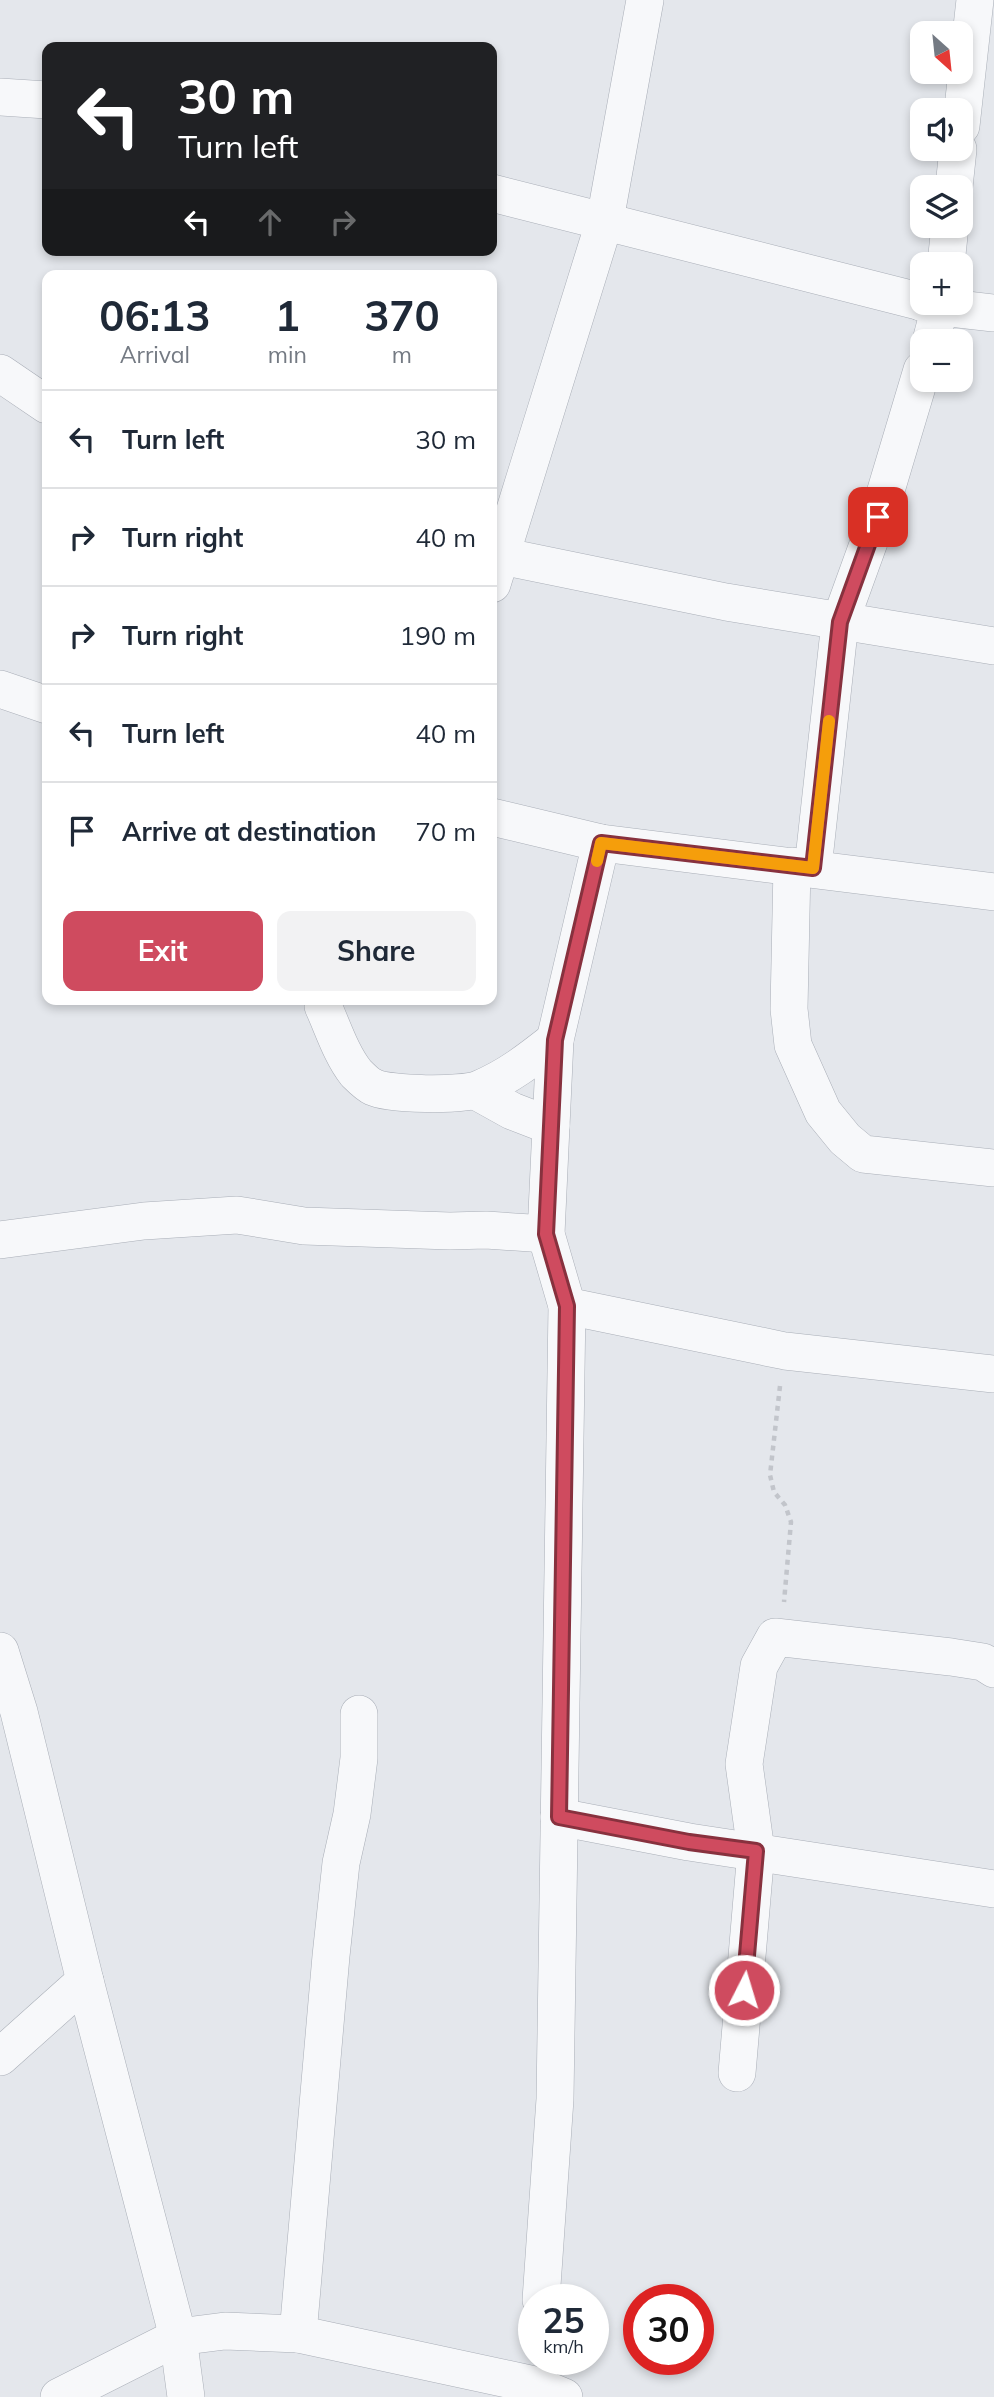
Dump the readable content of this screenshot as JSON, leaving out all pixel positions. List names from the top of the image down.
{
  "north": "bottom right",
  "page": {
    "map_buttons": ["+", "−"],
    "turn": ["30 m", "Turn left"],
    "eta": [
      "06:13",
      "Arrival",
      "1",
      "min",
      "370",
      "m"
    ],
    "list": [
      {
        "name": "Turn left",
        "value": "30 m"
      },
      {
        "name": "Turn right",
        "value": "40 m"
      },
      {
        "name": "Turn right",
        "value": "190 m"
      },
      {
        "name": "Turn left",
        "value": "40 m"
      },
      {
        "name": "Arrive at destination",
        "value": "70 m"
      }
    ],
    "buttons": ["Exit", "Share"],
    "speed": "25 km/h",
    "limit": "30"
  }
}
